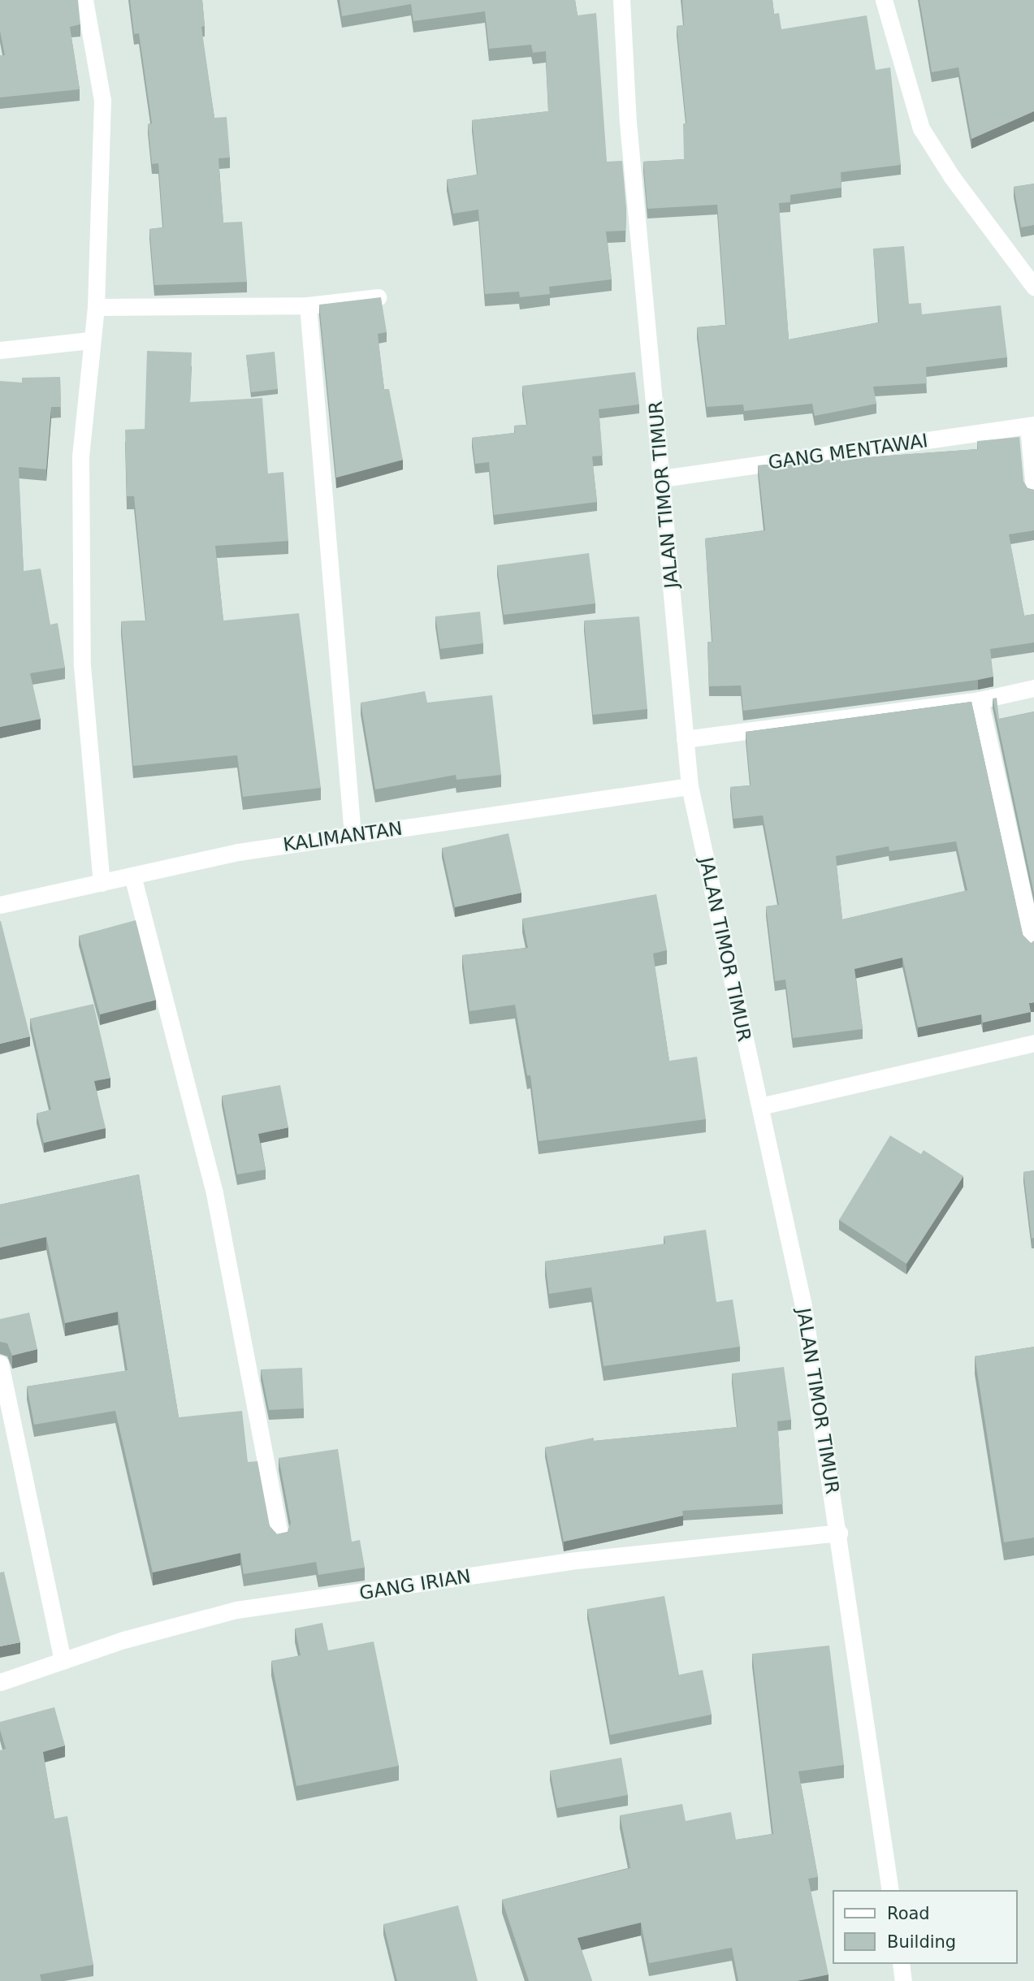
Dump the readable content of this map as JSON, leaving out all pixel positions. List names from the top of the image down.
{
  "streets": {
    "street": [
      "GANG MENTAWAI",
      "JALAN TIMOR TIMUR",
      "KALIMANTAN",
      "GANG IRIAN"
    ]
  },
  "crossings": [
    ["GANG MENTAWAI", "JALAN TIMOR TIMUR"],
    ["JALAN TIMOR TIMUR", "KALIMANTAN"],
    ["JALAN TIMOR TIMUR", "GANG IRIAN"]
  ],
  "legend": ["Road", "Building"]
}
